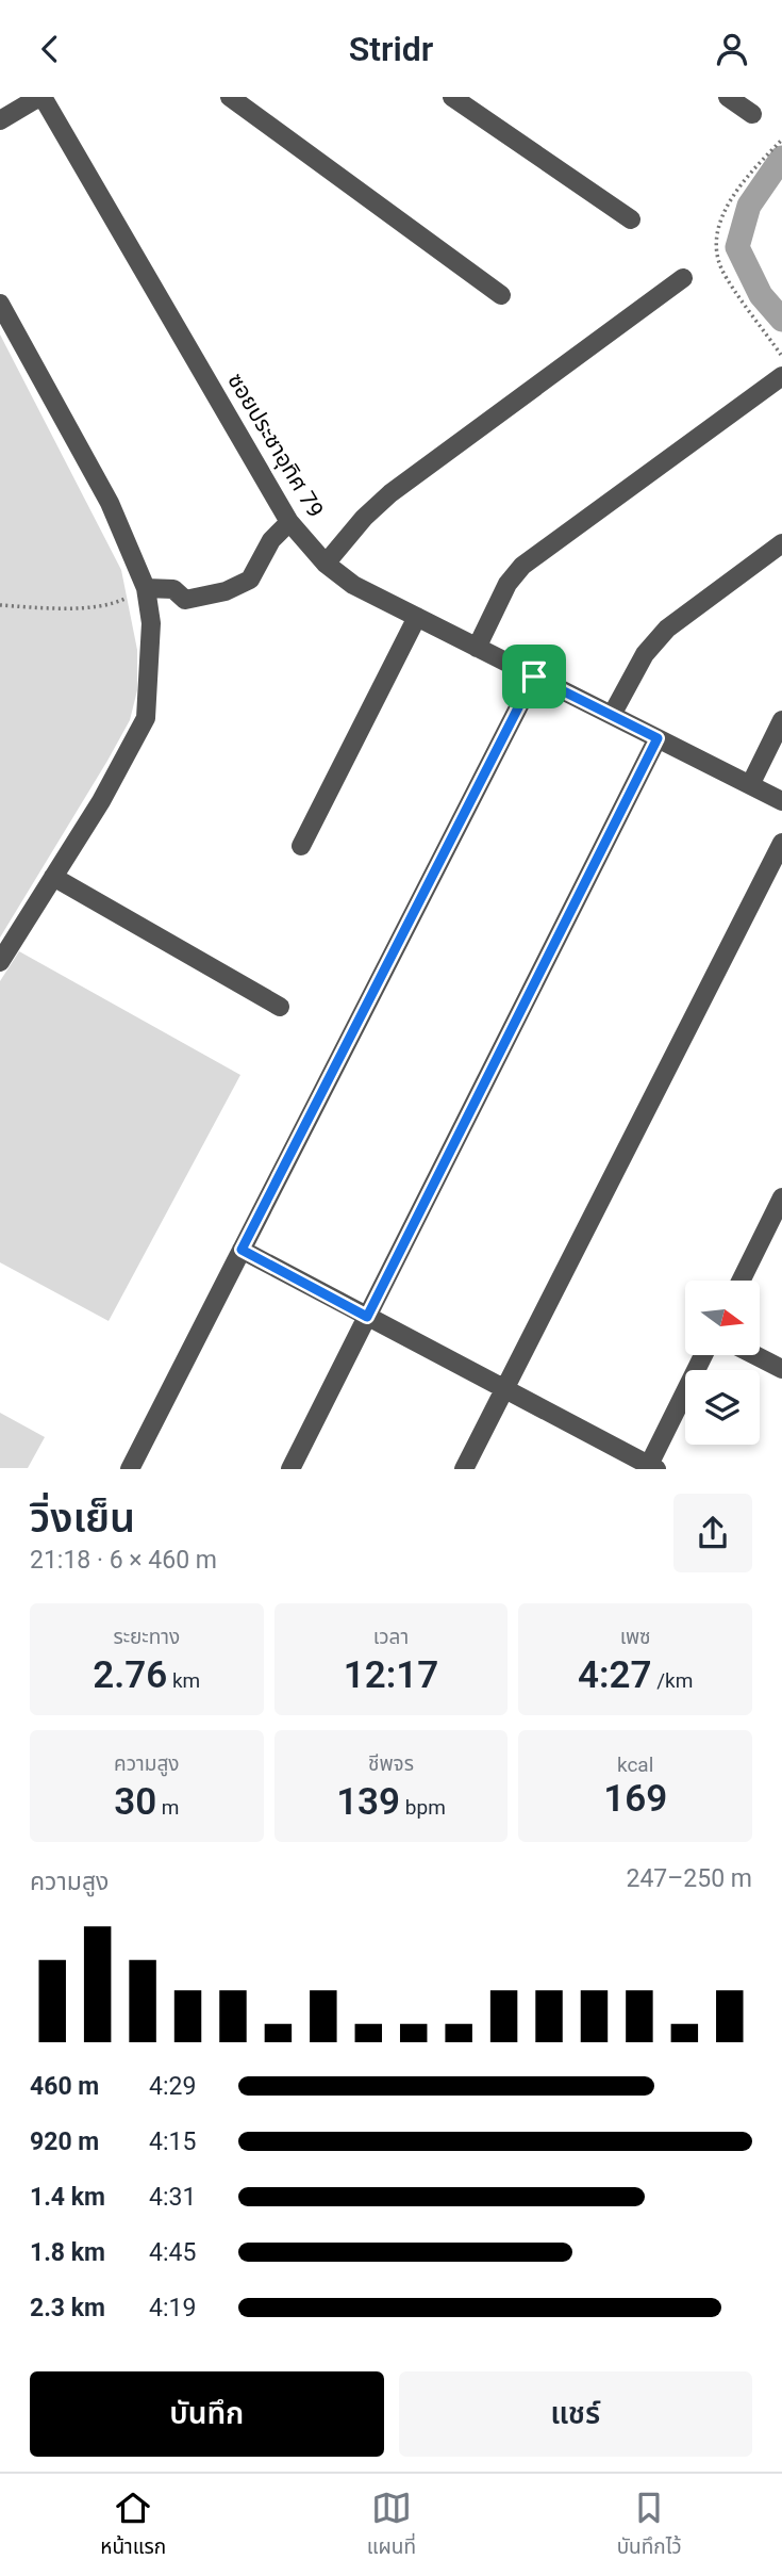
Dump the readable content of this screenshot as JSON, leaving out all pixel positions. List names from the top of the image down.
{
  "streets": {
    "street": ["ซอยประชาอุทิศ 79"]
  },
  "north": "right",
  "page": {
    "header": "Stridr",
    "heading": ["วิ่งเย็น", "21:18 · 6 × 460 m"],
    "stats": [
      ["ระยะทาง", "2.76 km"],
      ["เวลา", "12:17"],
      ["เพซ", "4:27 /km"],
      ["ความสูง", "30 m"],
      ["ชีพจร", "139 bpm"],
      ["kcal", "169"]
    ],
    "chart": ["ความสูง", "247–250 m"],
    "list": [
      {
        "name": "460 m",
        "note": "4:29"
      },
      {
        "name": "920 m",
        "note": "4:15"
      },
      {
        "name": "1.4 km",
        "note": "4:31"
      },
      {
        "name": "1.8 km",
        "note": "4:45"
      },
      {
        "name": "2.3 km",
        "note": "4:19"
      }
    ],
    "buttons": ["บันทึก", "แชร์"],
    "tabs": ["หน้าแรก", "แผนที่", "บันทึกไว้"]
  }
}
